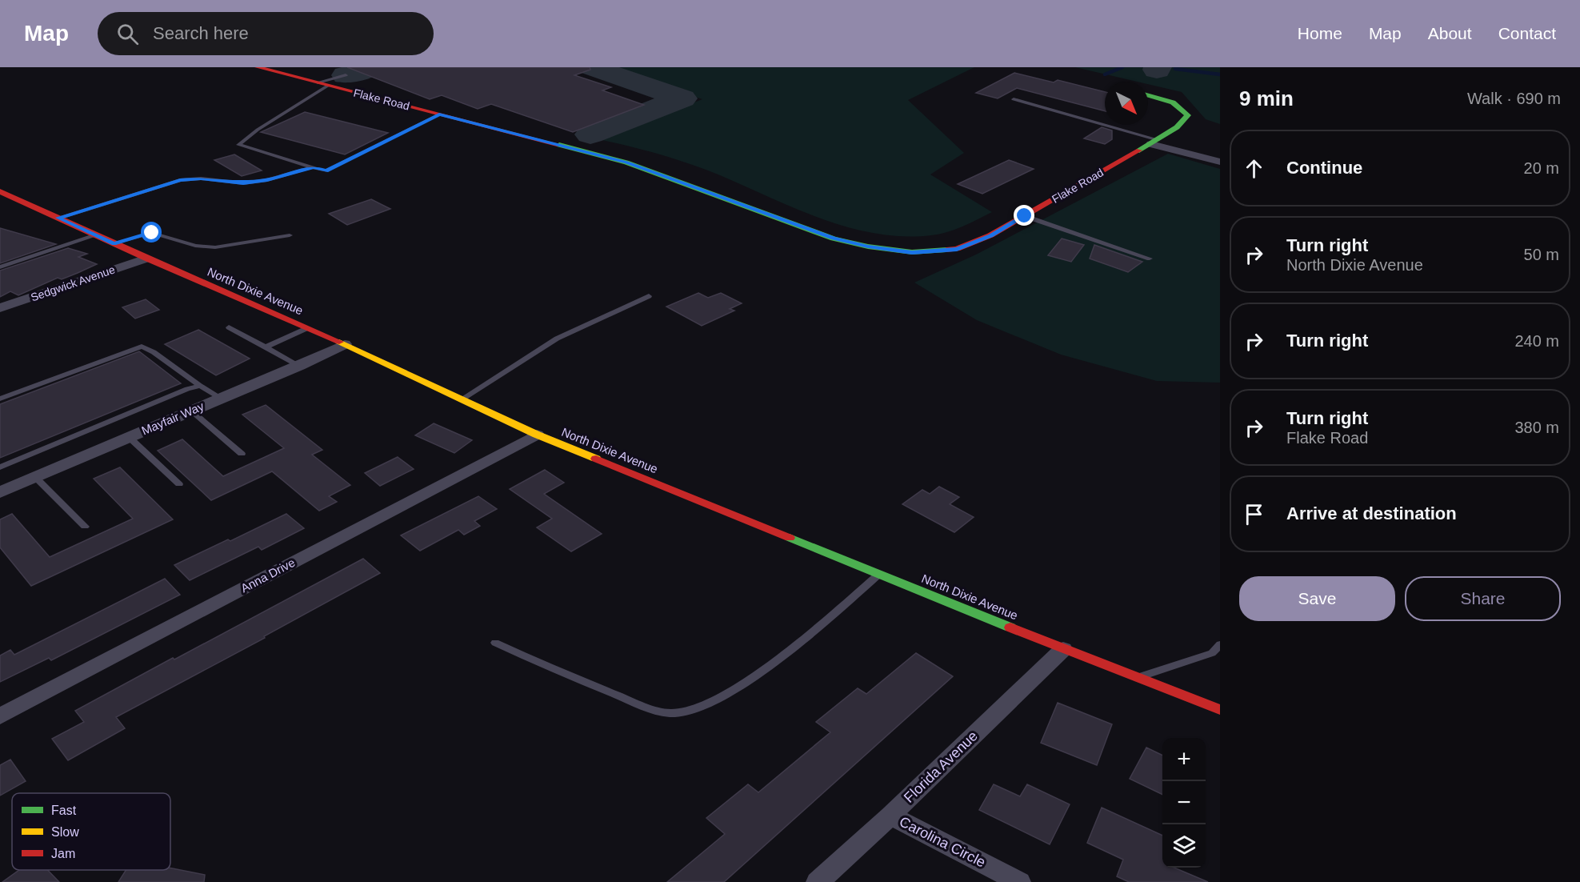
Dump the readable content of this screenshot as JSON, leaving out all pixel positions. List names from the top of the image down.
{
  "streets": {
    "street": [
      "Flake Road",
      "Sedgwick Avenue",
      "North Dixie Avenue",
      "Mayfair Way",
      "Anna Drive",
      "Florida Avenue",
      "Carolina Circle"
    ]
  },
  "crossings": [
    ["Sedgwick Avenue", "North Dixie Avenue"],
    ["North Dixie Avenue", "Mayfair Way"],
    ["North Dixie Avenue", "Anna Drive"],
    ["North Dixie Avenue", "Florida Avenue"],
    ["Florida Avenue", "Carolina Circle"]
  ],
  "legend": ["Fast", "Slow", "Jam"],
  "north": "bottom right",
  "page": {
    "header": "Map",
    "search": "Search here",
    "nav": [
      "Home",
      "Map",
      "About",
      "Contact"
    ],
    "heading": ["9 min", "Walk · 690 m"],
    "list": [
      ["Continue", "20 m"],
      ["Turn right", "North Dixie Avenue", "50 m"],
      ["Turn right", "240 m"],
      ["Turn right", "Flake Road", "380 m"],
      "Arrive at destination"
    ],
    "buttons": ["Save", "Share"],
    "map_buttons": ["+", "−"]
  }
}
